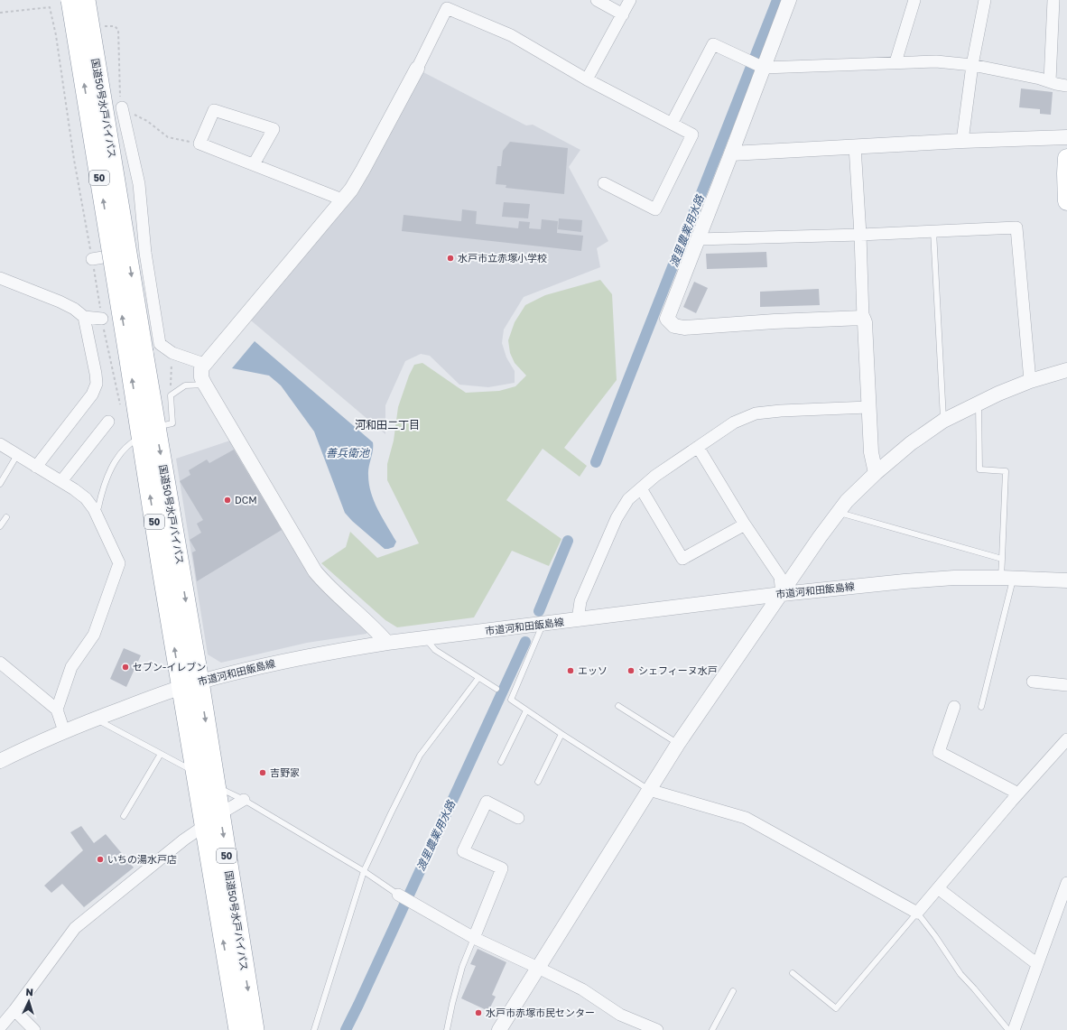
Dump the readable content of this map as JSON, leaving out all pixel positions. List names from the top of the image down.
{
  "streets": {
    "highway": ["国道50号水戸バイパス", "50"],
    "street": ["市道河和田飯島線"]
  },
  "crossings": [
    ["国道50号水戸バイパス", "市道河和田飯島線"]
  ],
  "districts": ["河和田二丁目"],
  "water": ["渡里農業用水路", "善兵衛池"],
  "places": [
    "水戸市立赤塚小学校",
    "DCM",
    "セブン-イレブン",
    "エッソ",
    "シェフィーヌ水戸",
    "吉野家",
    "いちの湯水戸店",
    "水戸市赤塚市民センター"
  ],
  "north": "top"
}
